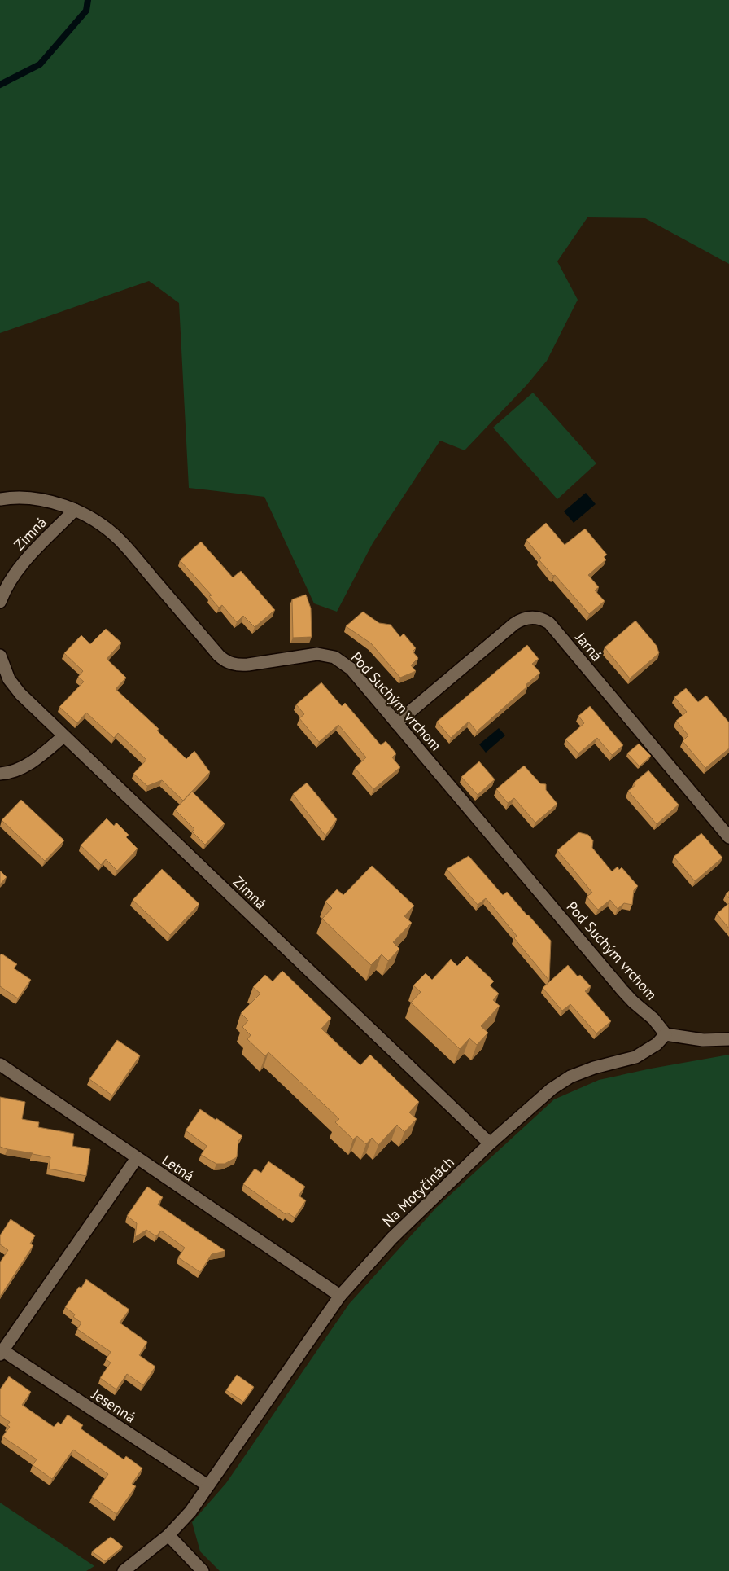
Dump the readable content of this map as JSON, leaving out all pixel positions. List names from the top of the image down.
{
  "streets": {
    "street": [
      "Zimná",
      "Jarná",
      "Pod Suchým vrchom",
      "Letná",
      "Na Motyčinách",
      "Jesenná"
    ]
  },
  "crossings": [
    ["Zimná", "Pod Suchým vrchom"],
    ["Zimná", "Na Motyčinách"],
    ["Jarná", "Pod Suchým vrchom"],
    ["Pod Suchým vrchom", "Na Motyčinách"],
    ["Letná", "Na Motyčinách"],
    ["Letná", "Jesenná"],
    ["Na Motyčinách", "Jesenná"]
  ]
}
